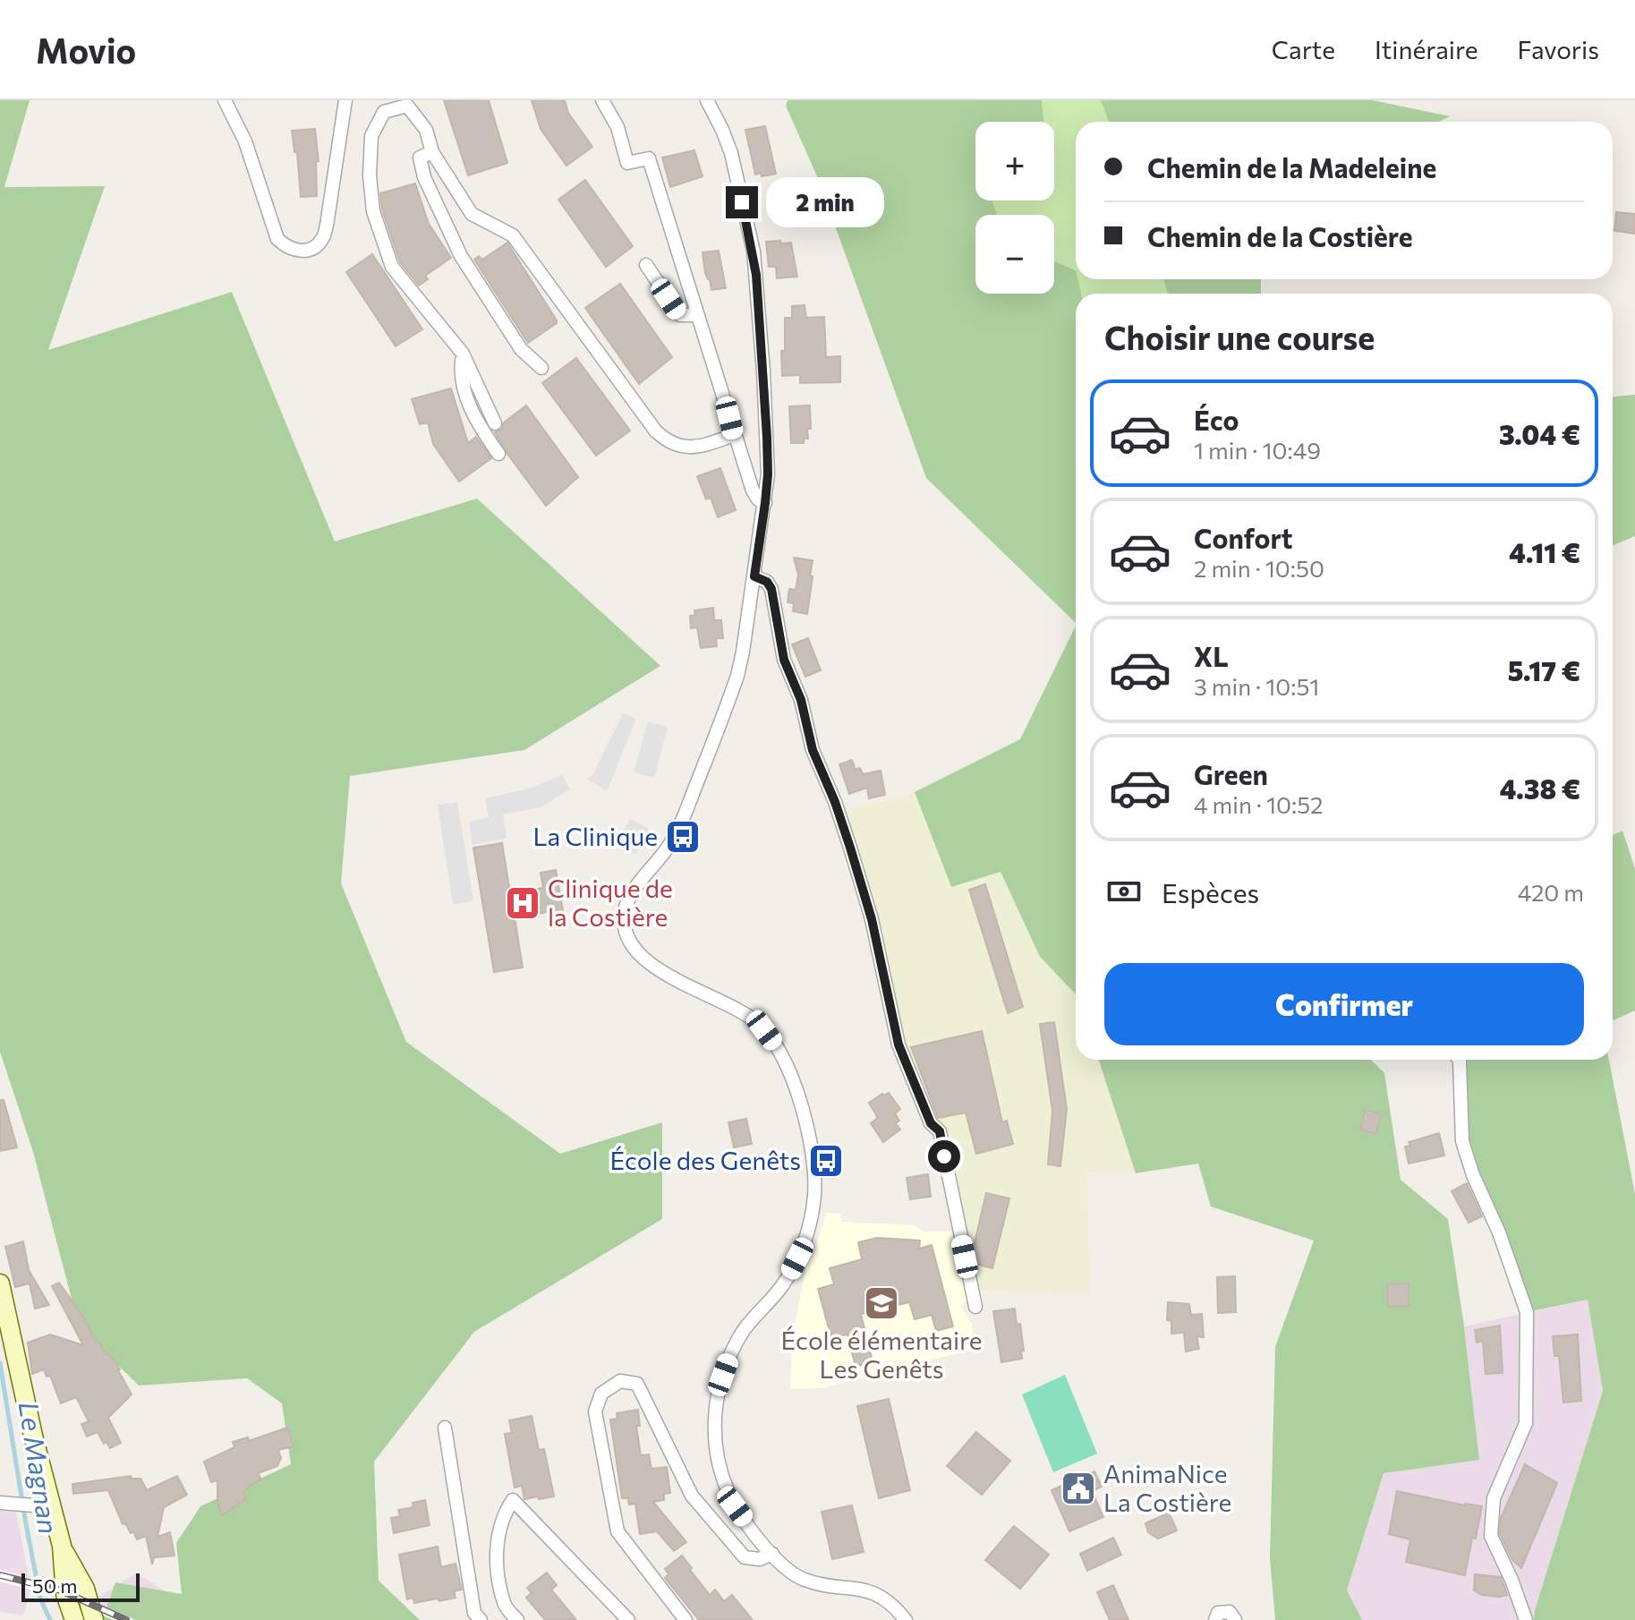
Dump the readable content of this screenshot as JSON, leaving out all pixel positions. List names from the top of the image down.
{
  "water": ["Le Magnan"],
  "places": {
    "bus stop": ["La Clinique", "École des Genêts"],
    "hospital": ["Clinique de la Costière"],
    "school or university": ["École élémentaire Les Genêts"],
    "public building": ["AnimaNice La Costière"]
  },
  "scale_bar": "50 m",
  "page": {
    "header": "Movio",
    "nav": ["Carte", "Itinéraire", "Favoris"],
    "map_buttons": ["+", "−"],
    "banner": ["Chemin de la Madeleine", "Chemin de la Costière"],
    "bubble": "2 min",
    "heading": "Choisir une course",
    "list": [
      {
        "name": "Éco",
        "note": "1 min · 10:49",
        "value": "3.04 €"
      },
      {
        "name": "Confort",
        "note": "2 min · 10:50",
        "value": "4.11 €"
      },
      {
        "name": "XL",
        "note": "3 min · 10:51",
        "value": "5.17 €"
      },
      {
        "name": "Green",
        "note": "4 min · 10:52",
        "value": "4.38 €"
      }
    ],
    "pay": ["Espèces", "420 m"],
    "buttons": "Confirmer",
    "scale": "50 m"
  }
}
